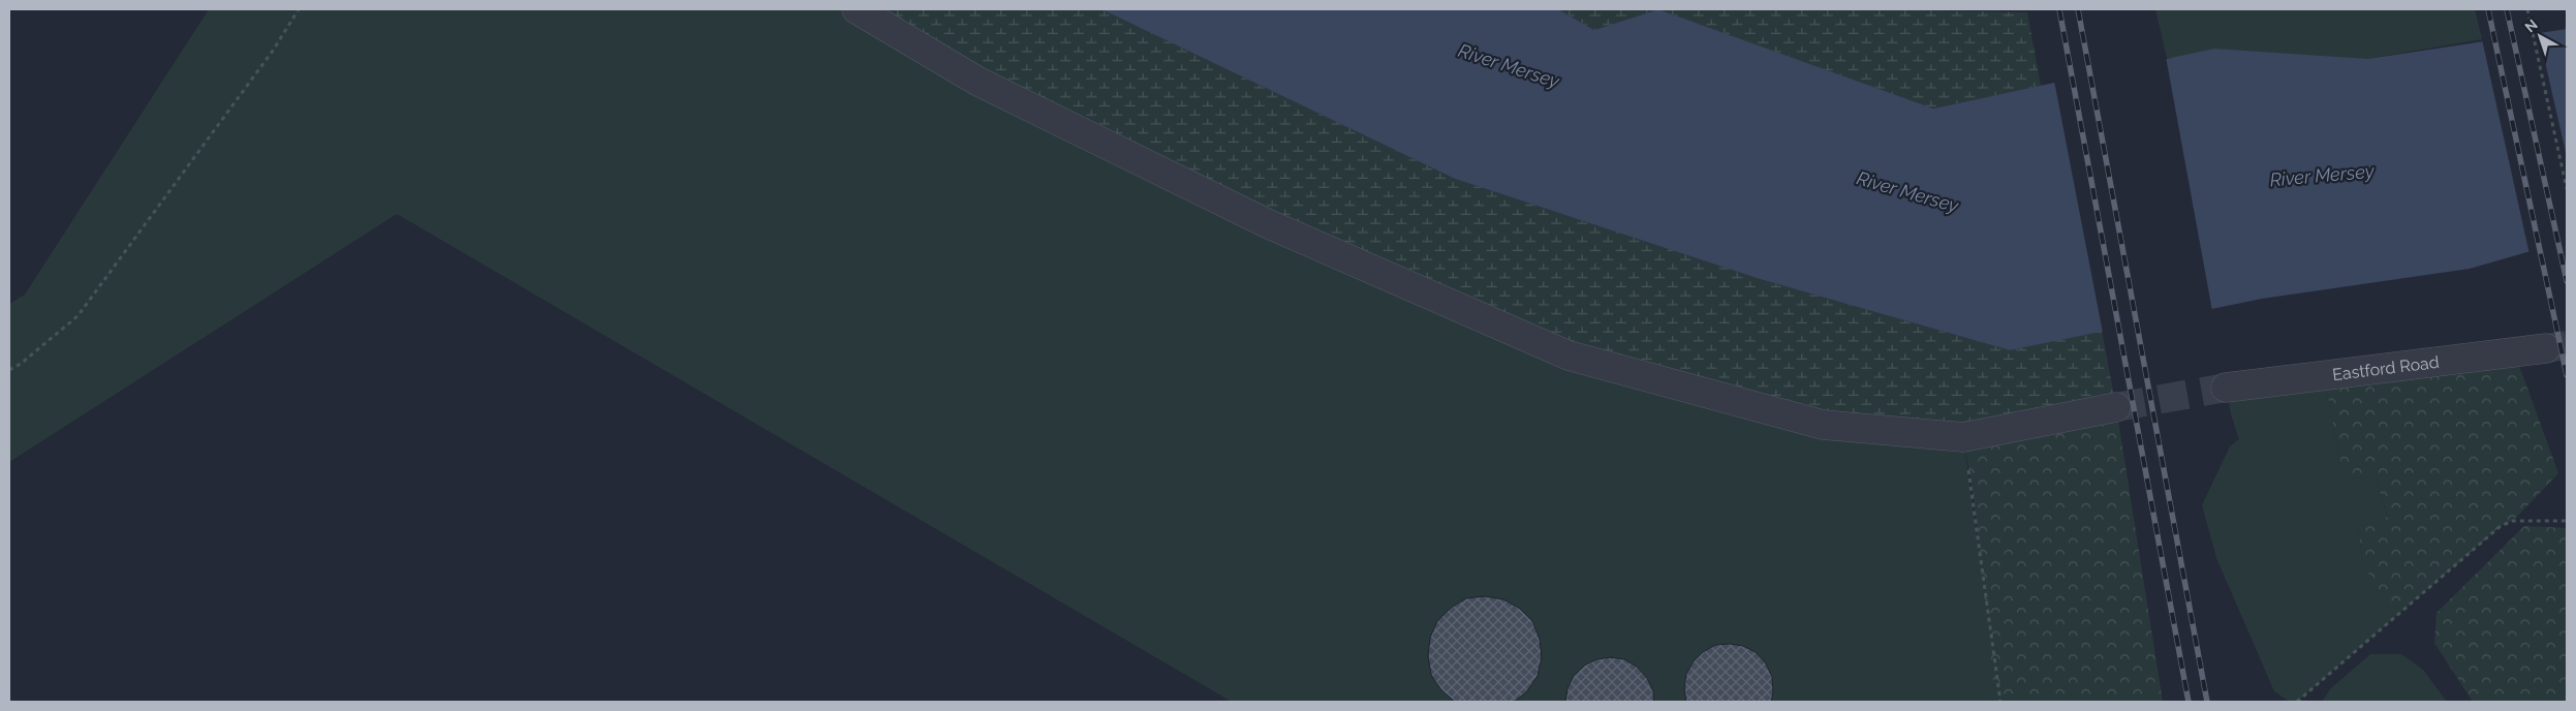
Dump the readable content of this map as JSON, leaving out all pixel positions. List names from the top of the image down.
{
  "streets": {
    "street": ["Eastford Road"]
  },
  "water": ["River Mersey"],
  "north": "top left"
}
